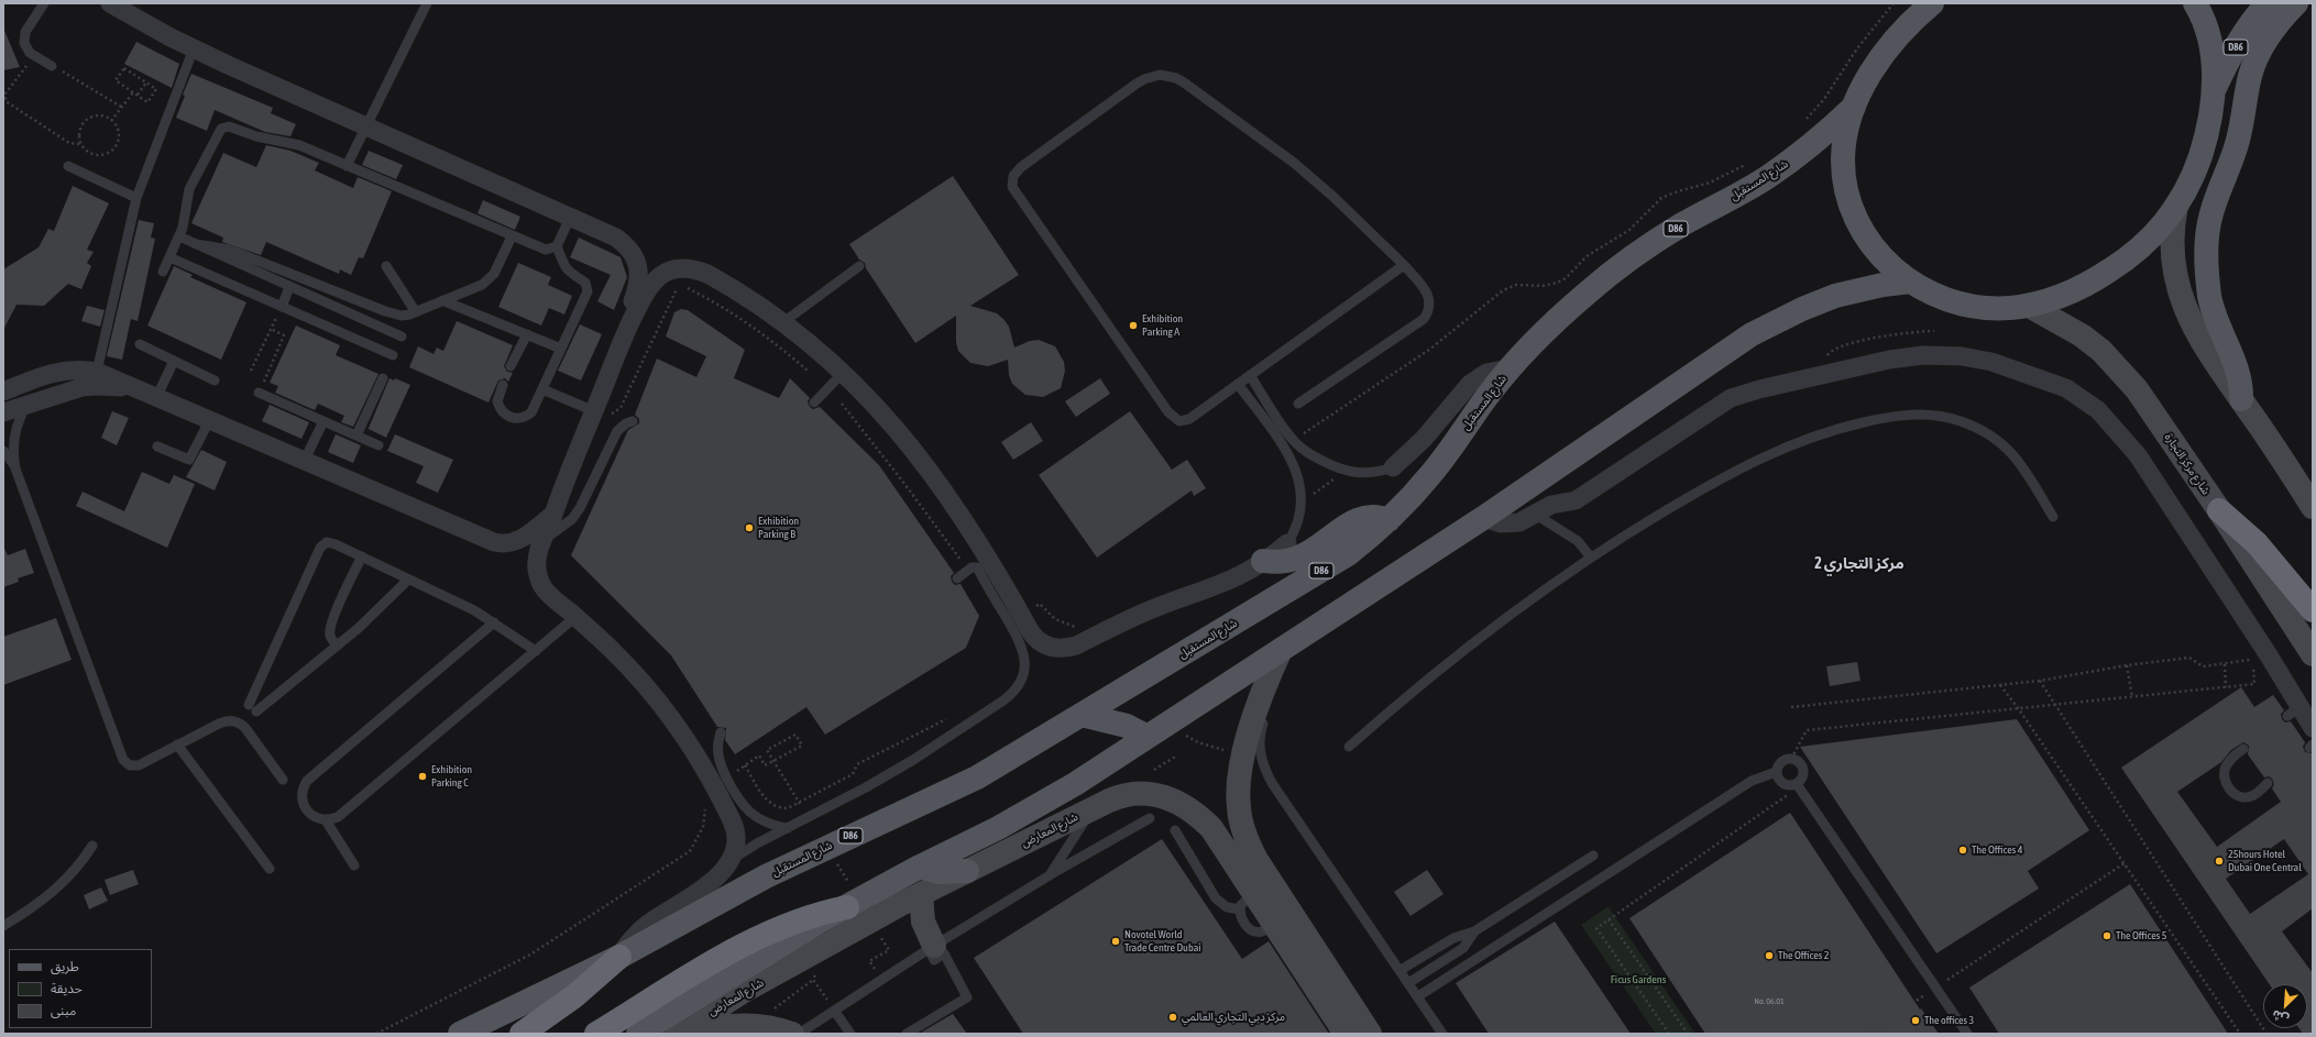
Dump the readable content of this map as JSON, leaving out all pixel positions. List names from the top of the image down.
{
  "streets": {
    "main road": ["D86", "شارع المستقبل"],
    "street": ["شارع مركز التجارة", "شارع المعارض"]
  },
  "districts": ["مركز التجاري 2"],
  "parks": ["Ficus Gardens"],
  "places": [
    "Exhibition Parking A",
    "Exhibition Parking B",
    "Exhibition Parking C",
    "The Offices 4",
    "25hours Hotel Dubai One Central",
    "The Offices 5",
    "Novotel World Trade Centre Dubai",
    "The Offices 2",
    "مركز دبي التجاري العالمي",
    "The offices 3"
  ],
  "house_numbers": ["No. 06.01"],
  "legend": ["طريق", "حديقة", "مبنى"],
  "north": "bottom left"
}
